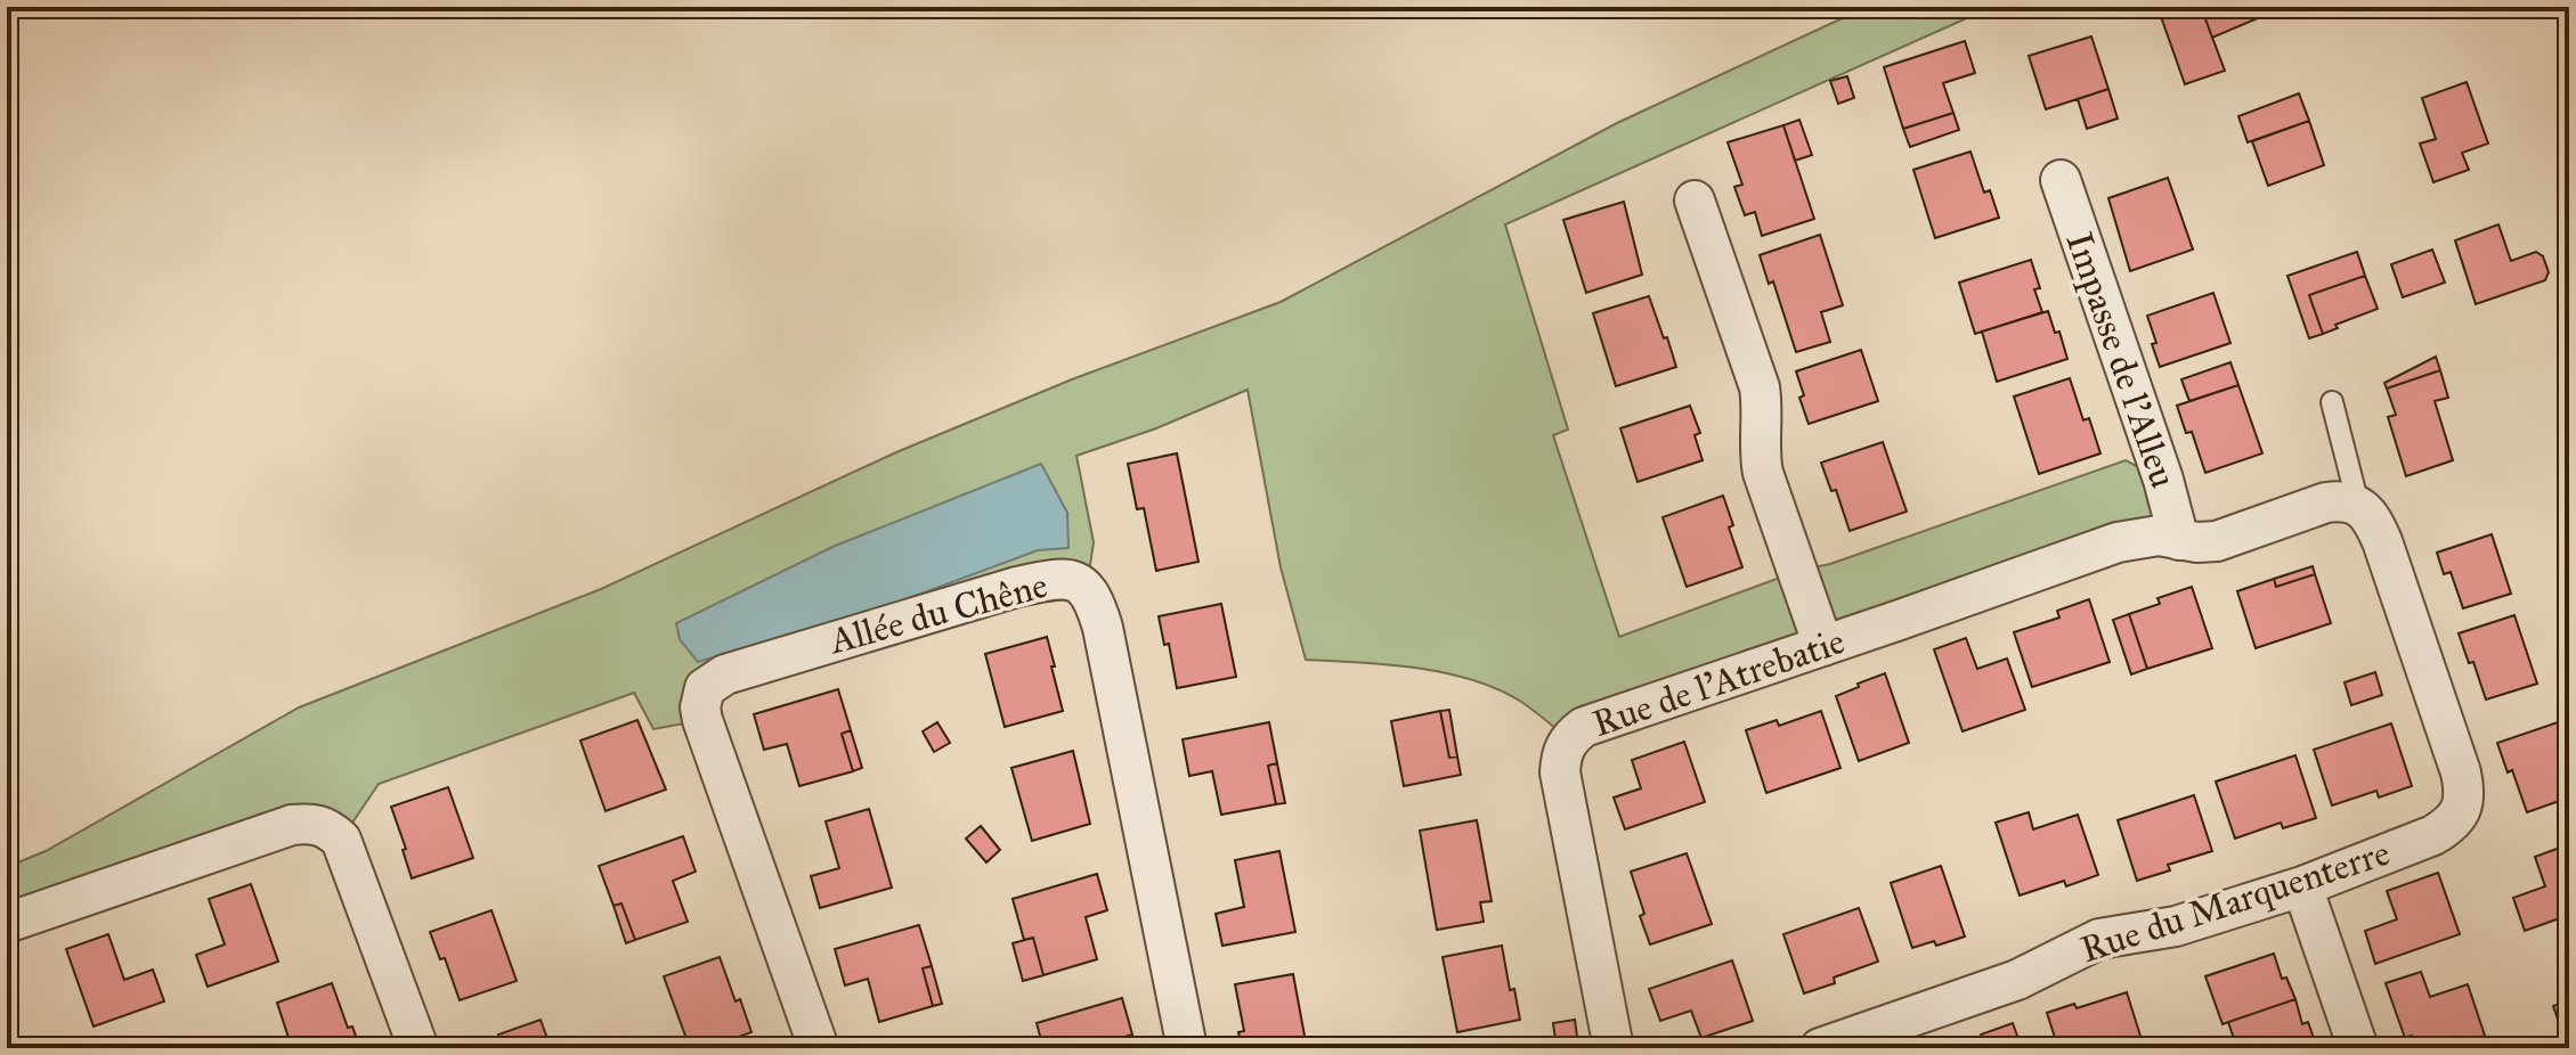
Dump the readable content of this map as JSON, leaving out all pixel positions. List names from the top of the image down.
{
  "streets": {
    "street": [
      "Impasse de l'Alleu",
      "Allée du Chêne",
      "Rue de l'Atrebatie",
      "Rue du Marquenterre"
    ]
  },
  "crossings": [
    ["Impasse de l'Alleu", "Rue de l'Atrebatie"]
  ]
}
